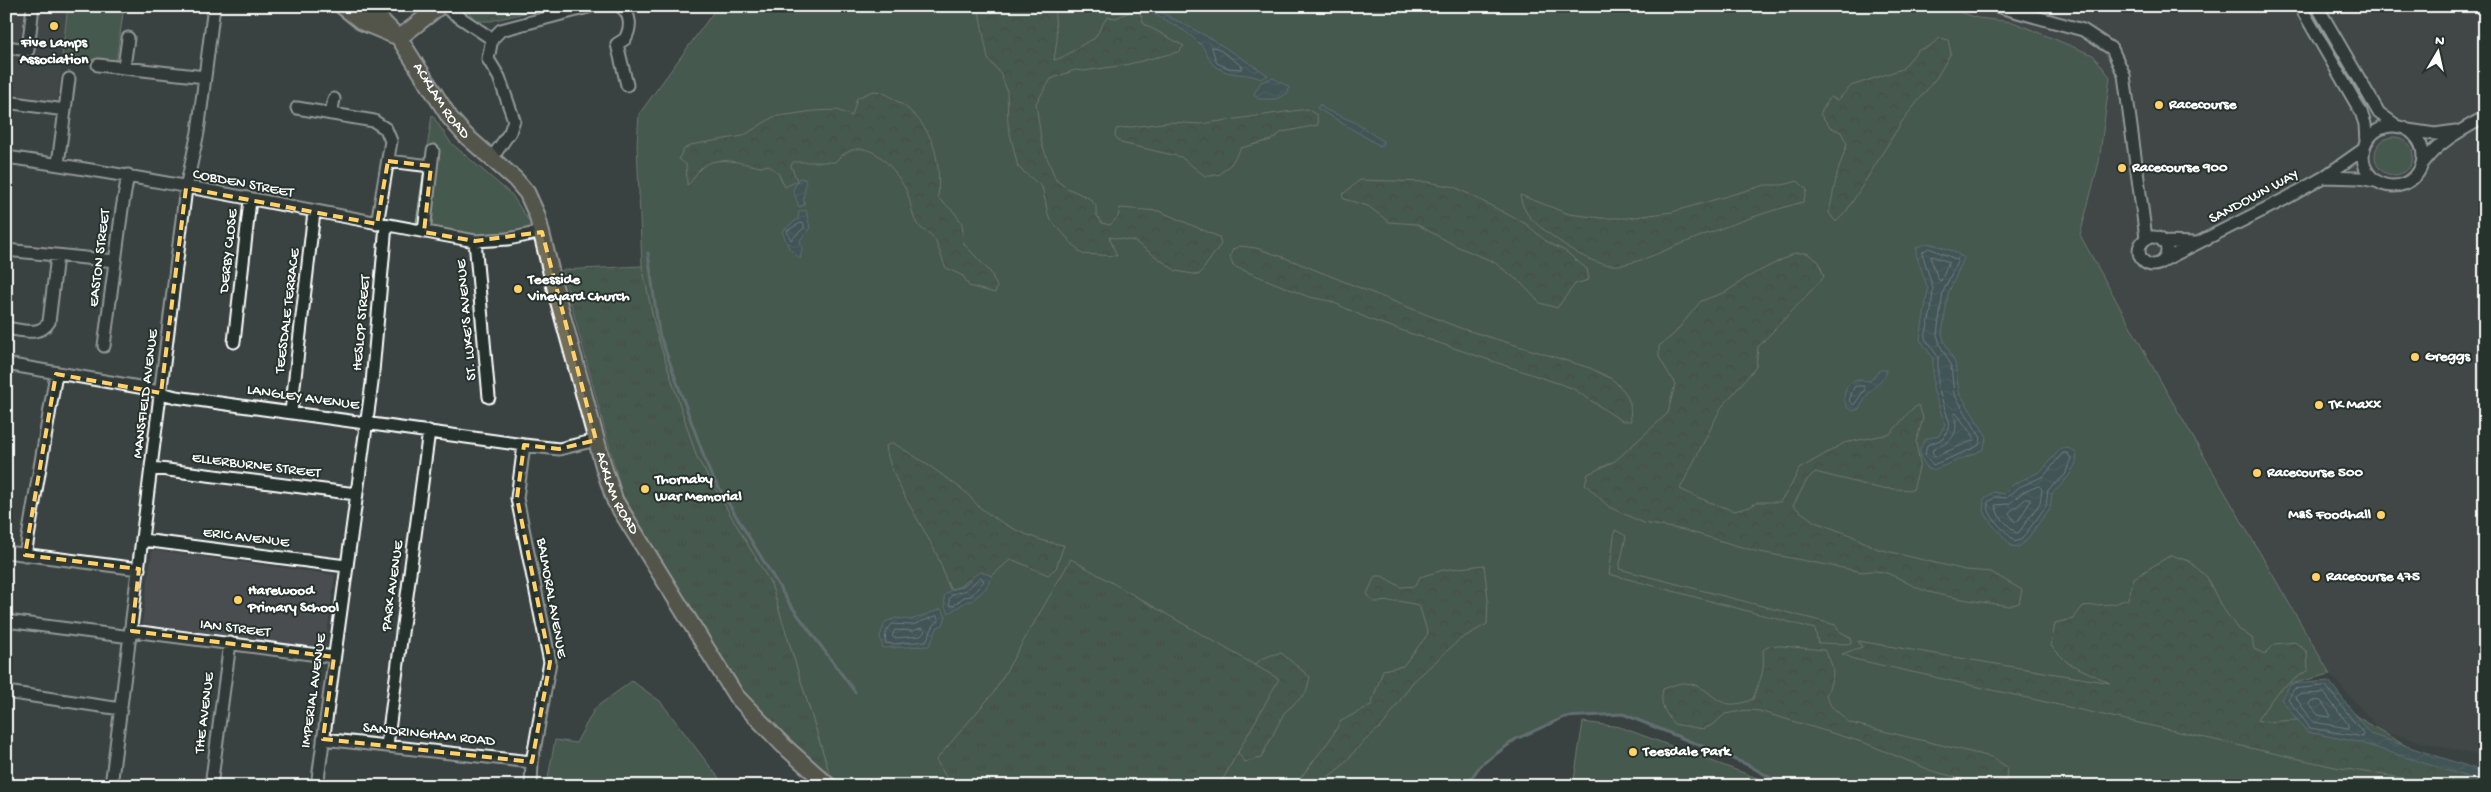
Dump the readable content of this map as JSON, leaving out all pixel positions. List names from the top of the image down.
{
  "streets": {
    "main road": ["ACKLAM ROAD"],
    "street": [
      "COBDEN STREET",
      "SANDOWN WAY",
      "DERBY CLOSE",
      "EASTON STREET",
      "TEESDALE TERRACE",
      "ST. LUKE'S AVENUE",
      "HESLOP STREET",
      "MANSFIELD AVENUE",
      "LANGLEY AVENUE",
      "ELLERBURNE STREET",
      "ERIC AVENUE",
      "PARK AVENUE",
      "BALMORAL AVENUE",
      "IAN STREET",
      "IMPERIAL AVENUE",
      "THE AVENUE",
      "SANDRINGHAM ROAD"
    ]
  },
  "crossings": [
    ["ACKLAM ROAD", "COBDEN STREET"],
    ["ACKLAM ROAD", "LANGLEY AVENUE"],
    ["COBDEN STREET", "DERBY CLOSE"],
    ["COBDEN STREET", "EASTON STREET"],
    ["COBDEN STREET", "TEESDALE TERRACE"],
    ["COBDEN STREET", "ST. LUKE'S AVENUE"],
    ["COBDEN STREET", "HESLOP STREET"],
    ["COBDEN STREET", "MANSFIELD AVENUE"],
    ["TEESDALE TERRACE", "LANGLEY AVENUE"],
    ["HESLOP STREET", "LANGLEY AVENUE"],
    ["HESLOP STREET", "IMPERIAL AVENUE"],
    ["MANSFIELD AVENUE", "LANGLEY AVENUE"],
    ["MANSFIELD AVENUE", "ELLERBURNE STREET"],
    ["MANSFIELD AVENUE", "ERIC AVENUE"],
    ["MANSFIELD AVENUE", "IAN STREET"],
    ["LANGLEY AVENUE", "PARK AVENUE"],
    ["LANGLEY AVENUE", "BALMORAL AVENUE"],
    ["LANGLEY AVENUE", "IMPERIAL AVENUE"],
    ["ELLERBURNE STREET", "IMPERIAL AVENUE"],
    ["ERIC AVENUE", "IMPERIAL AVENUE"],
    ["PARK AVENUE", "SANDRINGHAM ROAD"],
    ["BALMORAL AVENUE", "SANDRINGHAM ROAD"],
    ["IAN STREET", "IMPERIAL AVENUE"],
    ["IAN STREET", "THE AVENUE"],
    ["IMPERIAL AVENUE", "SANDRINGHAM ROAD"]
  ],
  "places": [
    "Five Lamps Association",
    "Racecourse",
    "Racecourse 900",
    "Teesside Vineyard Church",
    "Greggs",
    "TK Maxx",
    "Racecourse 500",
    "Thornaby War Memorial",
    "M&S Foodhall",
    "Racecourse 475",
    "Harewood Primary School",
    "Teesdale Park"
  ],
  "north": "top"
}
